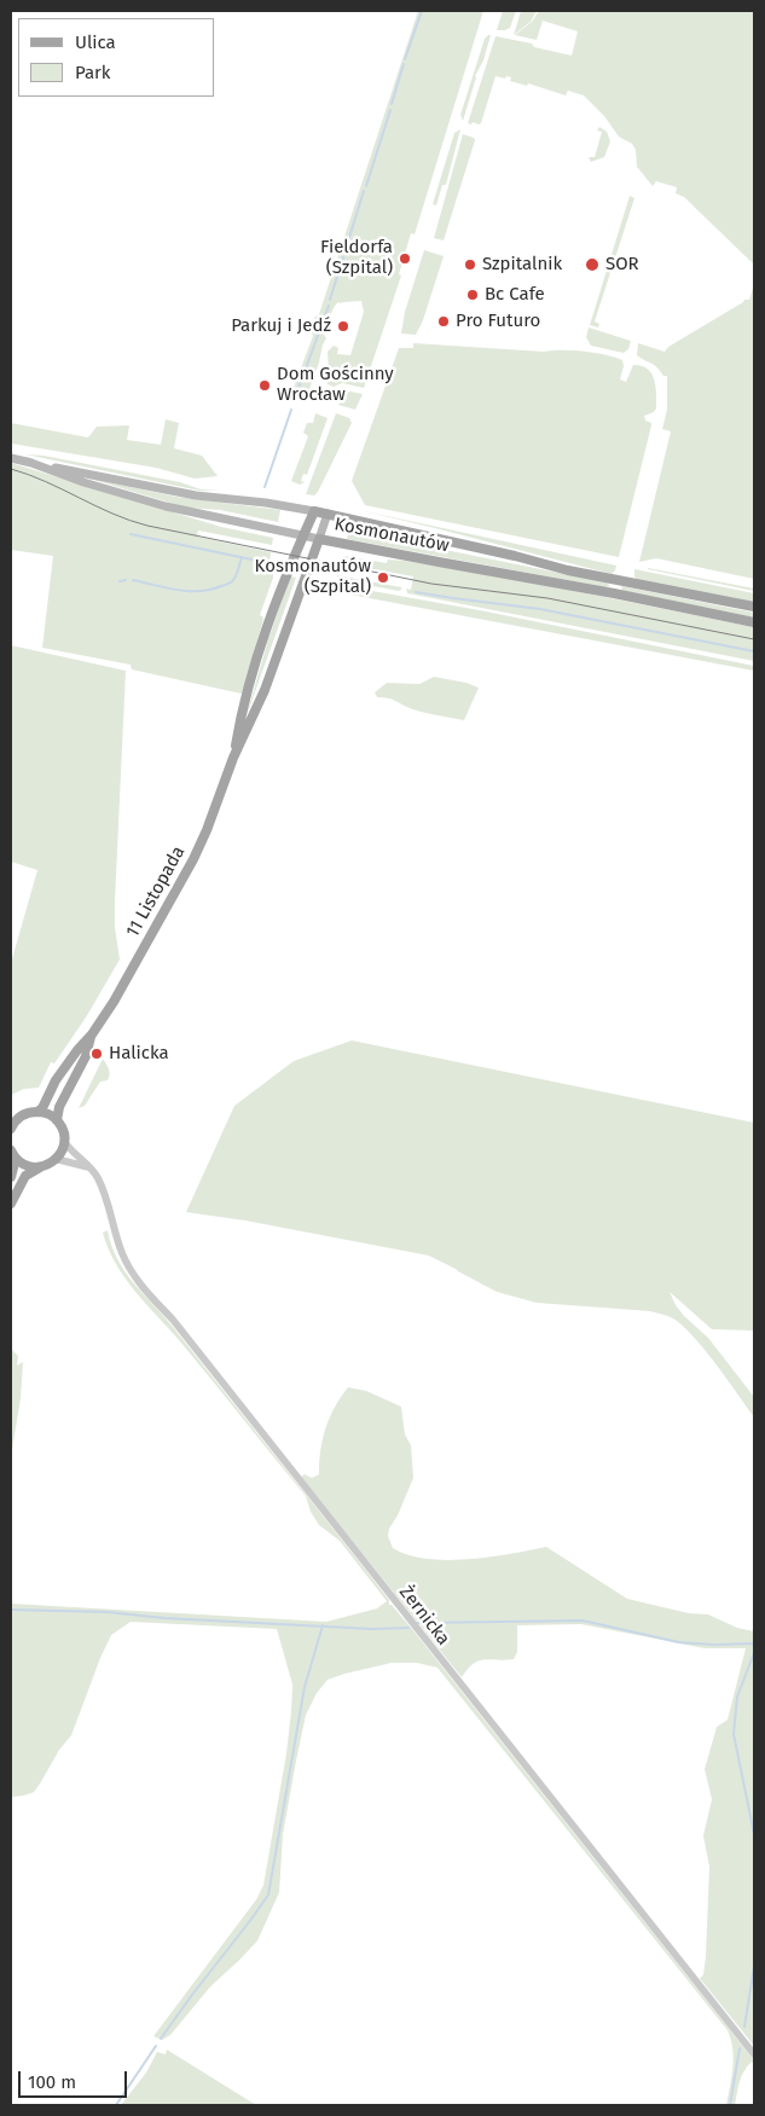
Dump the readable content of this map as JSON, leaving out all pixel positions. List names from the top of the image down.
{
  "streets": {
    "main road": ["Kosmonautów", "11 Listopada"],
    "street": ["Żernicka"]
  },
  "crossings": [
    ["Kosmonautów", "11 Listopada"]
  ],
  "places": [
    "Fieldorfa (Szpital)",
    "Szpitalnik",
    "SOR",
    "Bc Cafe",
    "Pro Futuro",
    "Parkuj i Jedź",
    "Dom Gościnny Wrocław",
    "Kosmonautów (Szpital)",
    "Halicka"
  ],
  "legend": ["Ulica", "Park"],
  "scale_bar": "100 m"
}
